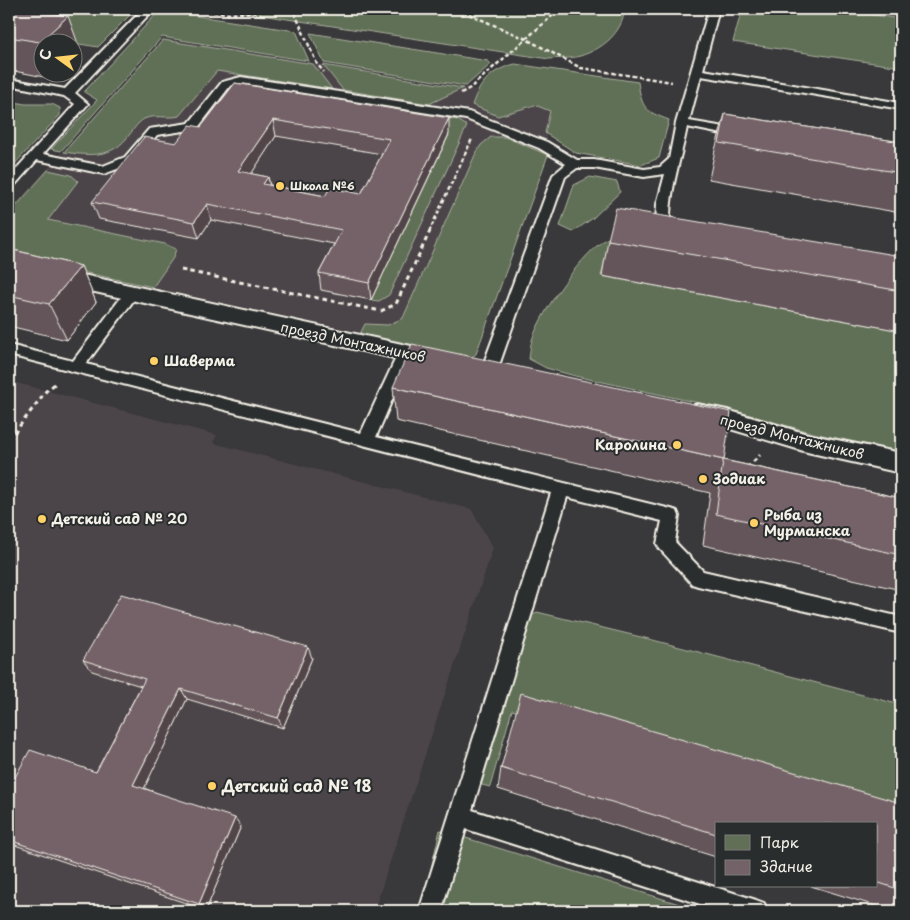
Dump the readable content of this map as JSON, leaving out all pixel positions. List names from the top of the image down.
{
  "streets": {
    "street": ["проезд Монтажников"]
  },
  "places": [
    "Школа №6",
    "Шаверма",
    "Каролина",
    "Зодиак",
    "Детский сад № 20",
    "Рыба из Мурманска",
    "Детский сад № 18"
  ],
  "legend": ["Парк", "Здание"],
  "north": "left"
}
